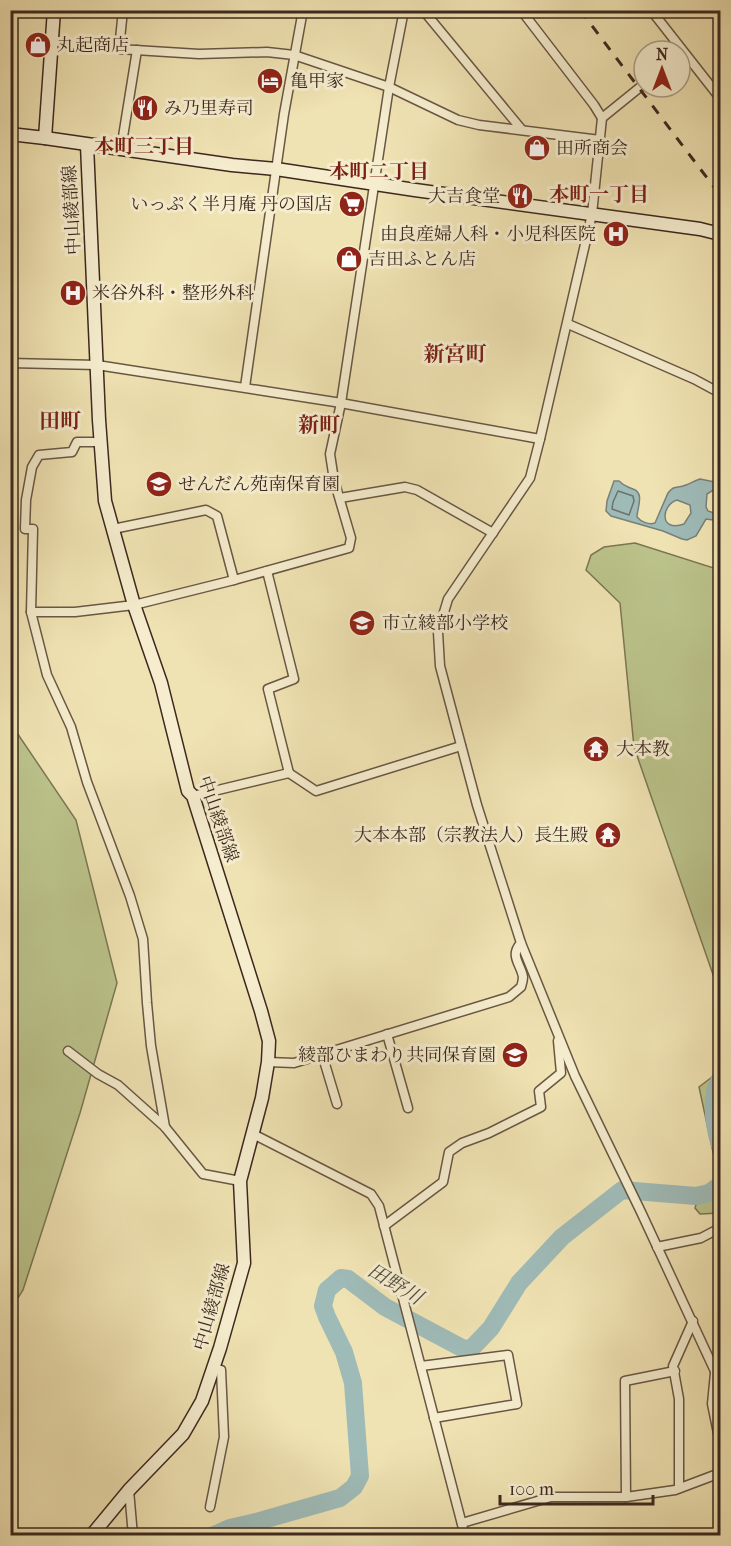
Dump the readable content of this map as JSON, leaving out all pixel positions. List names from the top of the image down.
{
  "streets": {
    "main road": ["中山綾部線"]
  },
  "districts": [
    "本町三丁目",
    "本町二丁目",
    "本町一丁目",
    "新宮町",
    "田町",
    "新町"
  ],
  "water": ["田野川"],
  "places": {
    "shop": ["丸起商店", "田所商会", "吉田ふとん店"],
    "hotel": ["亀甲家"],
    "restaurant": ["み乃里寿司", "大吉食堂"],
    "supermarket": ["いっぷく半月庵 丹の国店"],
    "hospital": ["由良産婦人科・小児科医院", "米谷外科・整形外科"],
    "school or university": ["せんだん苑南保育園", "市立綾部小学校", "綾部ひまわり共同保育園"],
    "temple": ["大本教", "大本本部（宗教法人）長生殿"]
  },
  "scale_bar": "100 m",
  "north": "top"
}
